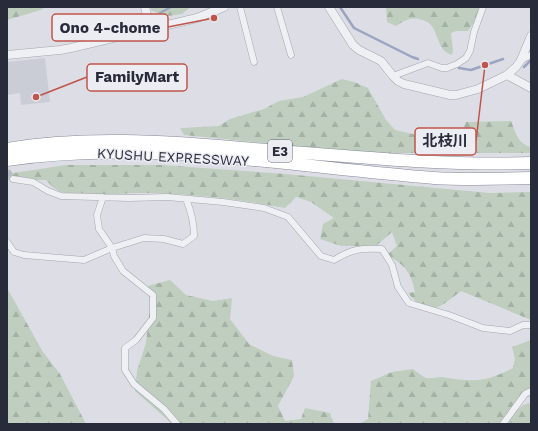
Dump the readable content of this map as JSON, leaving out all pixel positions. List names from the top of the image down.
{
  "streets": {
    "highway": ["E3", "KYUSHU EXPRESSWAY"]
  },
  "places": ["Ono 4-chome", "北枝川", "FamilyMart"]
}
